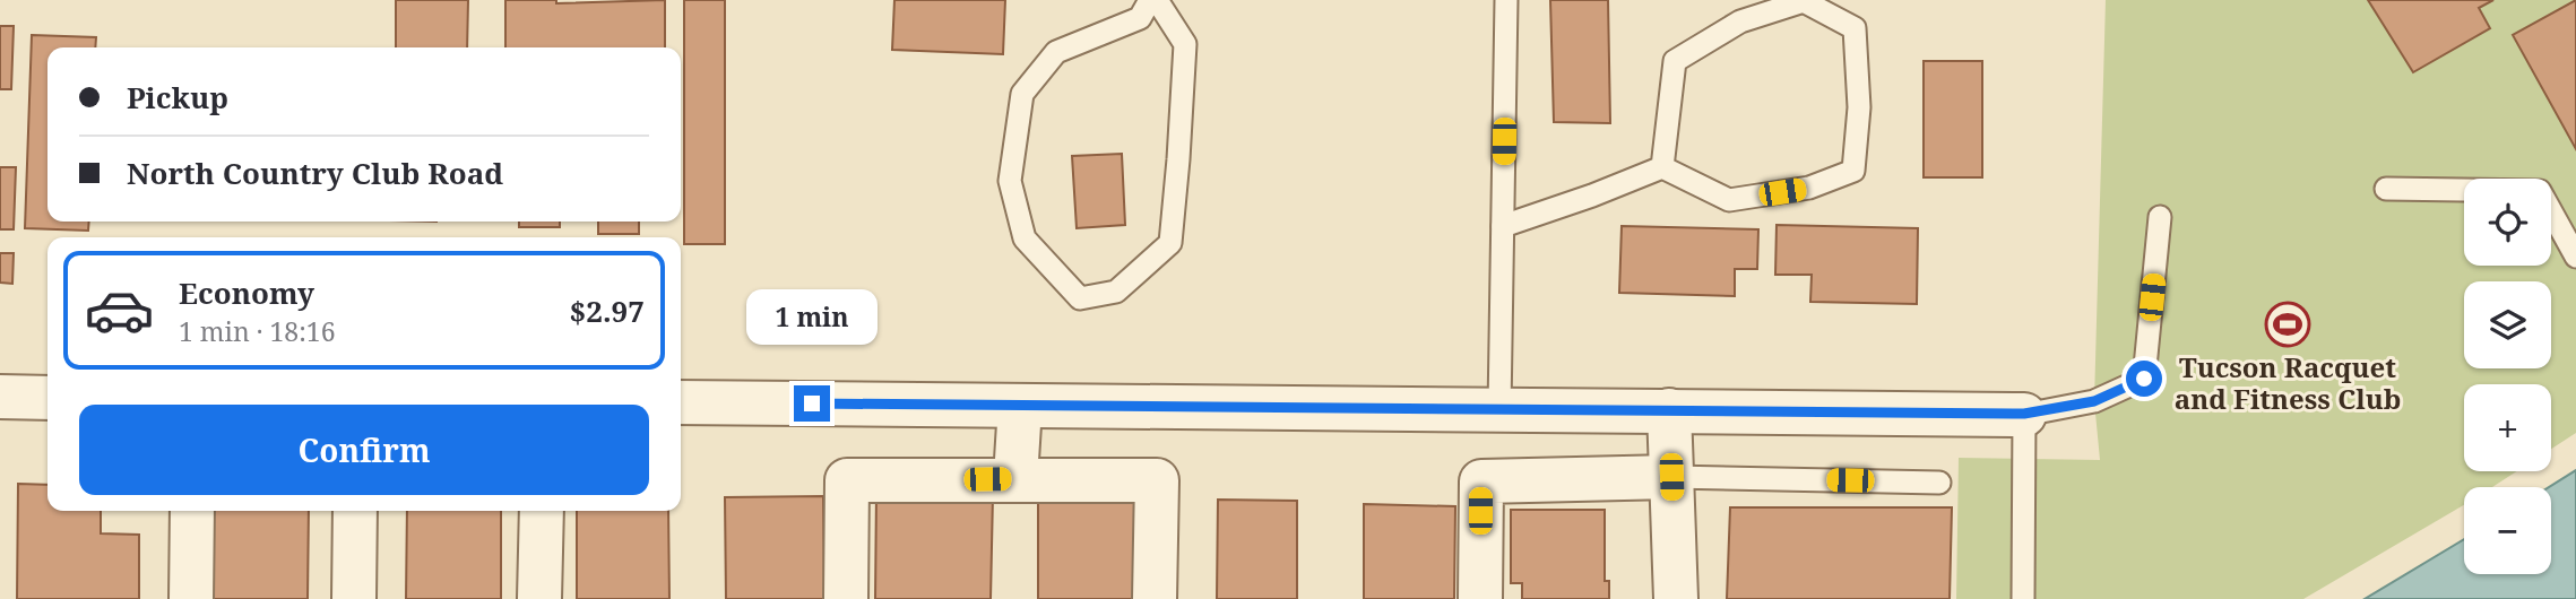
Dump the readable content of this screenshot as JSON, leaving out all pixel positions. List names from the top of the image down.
{
  "places": {
    "sports": ["Tucson Racquet and Fitness Club"]
  },
  "page": {
    "banner": ["Pickup", "North Country Club Road"],
    "map_buttons": ["+", "−"],
    "list": [
      {
        "name": "Economy",
        "note": "1 min · 18:16",
        "value": "$2.97"
      }
    ],
    "bubble": "1 min",
    "buttons": "Confirm"
  }
}
